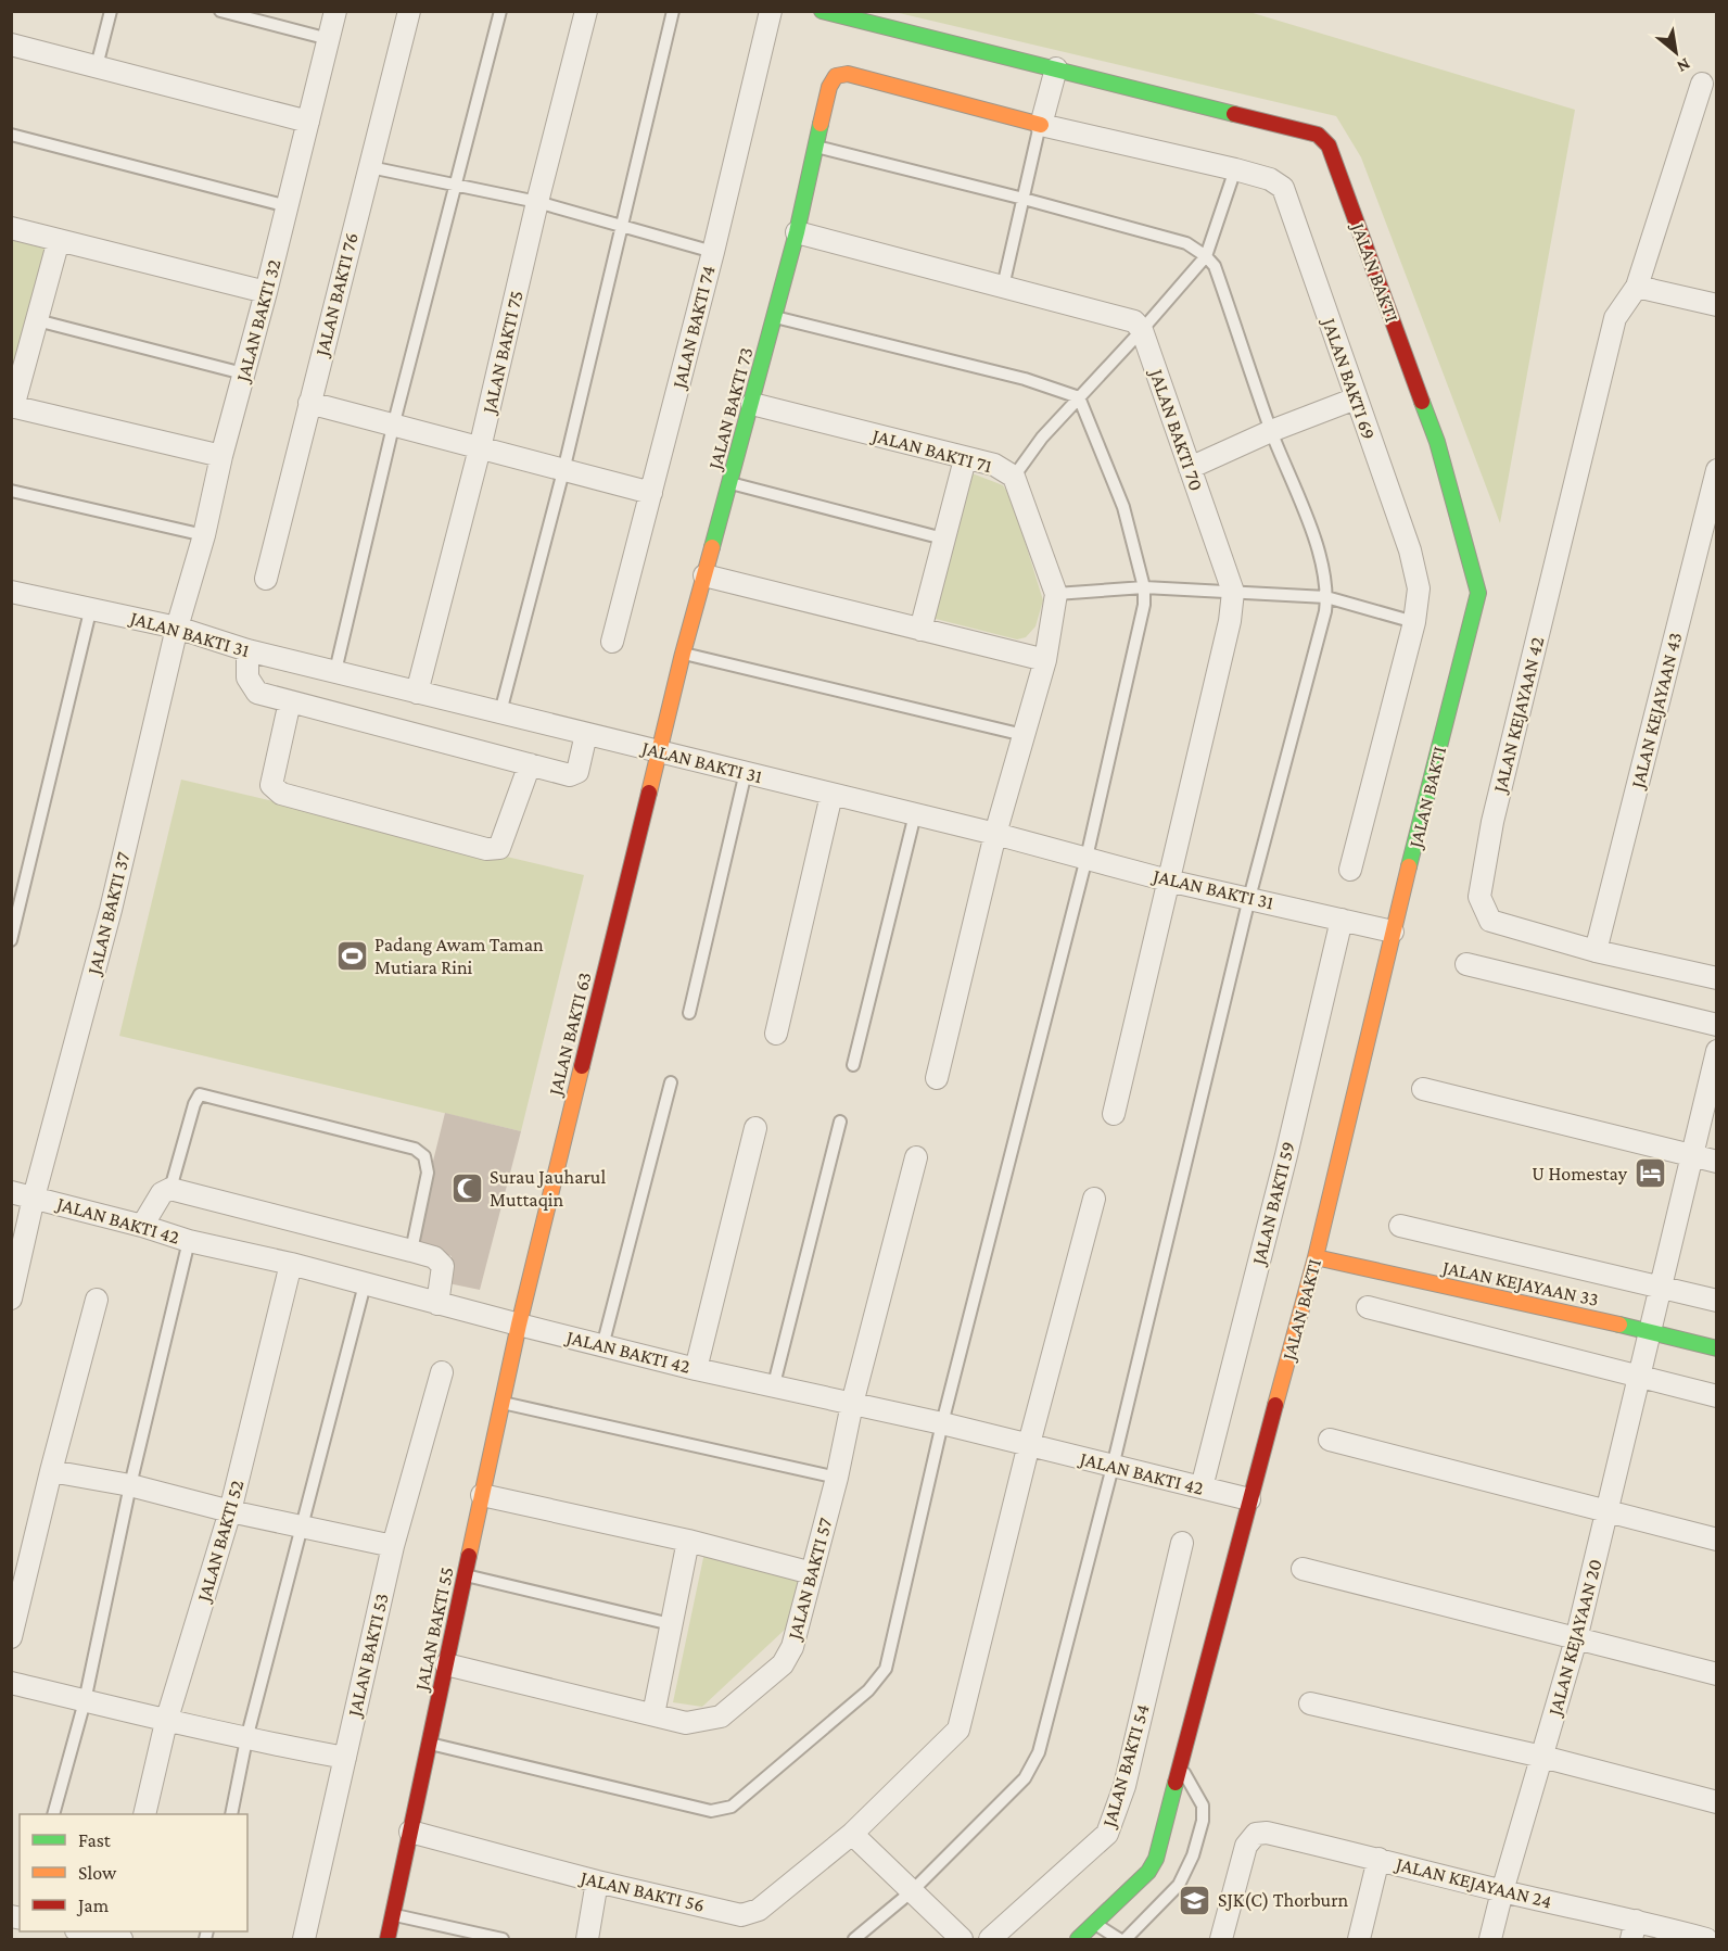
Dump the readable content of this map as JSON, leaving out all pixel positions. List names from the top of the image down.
{
  "streets": {
    "street": [
      "JALAN BAKTI",
      "JALAN BAKTI 76",
      "JALAN BAKTI 32",
      "JALAN BAKTI 74",
      "JALAN BAKTI 75",
      "JALAN BAKTI 69",
      "JALAN BAKTI 73",
      "JALAN BAKTI 70",
      "JALAN BAKTI 71",
      "JALAN BAKTI 31",
      "JALAN KEJAYAAN 43",
      "JALAN KEJAYAAN 42",
      "JALAN BAKTI 37",
      "JALAN BAKTI 63",
      "JALAN BAKTI 59",
      "JALAN BAKTI 42",
      "JALAN KEJAYAAN 33",
      "JALAN BAKTI 52",
      "JALAN BAKTI 57",
      "JALAN BAKTI 55",
      "JALAN KEJAYAAN 20",
      "JALAN BAKTI 53",
      "JALAN BAKTI 54",
      "JALAN KEJAYAAN 24",
      "JALAN BAKTI 56"
    ]
  },
  "crossings": [
    ["JALAN BAKTI", "JALAN BAKTI 31"],
    ["JALAN BAKTI", "JALAN BAKTI 42"],
    ["JALAN BAKTI", "JALAN KEJAYAAN 33"],
    ["JALAN BAKTI 32", "JALAN BAKTI 31"],
    ["JALAN BAKTI 32", "JALAN BAKTI 37"],
    ["JALAN BAKTI 75", "JALAN BAKTI 31"],
    ["JALAN BAKTI 69", "JALAN BAKTI 73"],
    ["JALAN BAKTI 73", "JALAN BAKTI 71"],
    ["JALAN BAKTI 73", "JALAN BAKTI 31"],
    ["JALAN BAKTI 73", "JALAN BAKTI 63"],
    ["JALAN BAKTI 70", "JALAN BAKTI 31"],
    ["JALAN BAKTI 71", "JALAN BAKTI 31"],
    ["JALAN BAKTI 31", "JALAN BAKTI 37"],
    ["JALAN BAKTI 31", "JALAN BAKTI 63"],
    ["JALAN BAKTI 31", "JALAN BAKTI 59"],
    ["JALAN KEJAYAAN 43", "JALAN KEJAYAAN 42"],
    ["JALAN BAKTI 37", "JALAN BAKTI 42"],
    ["JALAN BAKTI 63", "JALAN BAKTI 42"],
    ["JALAN BAKTI 63", "JALAN BAKTI 55"],
    ["JALAN BAKTI 59", "JALAN BAKTI 42"],
    ["JALAN BAKTI 42", "JALAN BAKTI 52"],
    ["JALAN BAKTI 42", "JALAN BAKTI 57"],
    ["JALAN BAKTI 42", "JALAN BAKTI 55"],
    ["JALAN BAKTI 42", "JALAN BAKTI 56"],
    ["JALAN KEJAYAAN 33", "JALAN KEJAYAAN 20"],
    ["JALAN BAKTI 57", "JALAN BAKTI 55"],
    ["JALAN BAKTI 55", "JALAN BAKTI 56"],
    ["JALAN KEJAYAAN 20", "JALAN KEJAYAAN 24"]
  ],
  "places": {
    "sports": ["Padang Awam Taman Mutiara Rini"],
    "hotel": ["U Homestay"],
    "mosque": ["Surau Jauharul Muttaqin"],
    "school or university": ["SJK(C) Thorburn"]
  },
  "legend": ["Fast", "Slow", "Jam"],
  "north": "bottom right"
}
